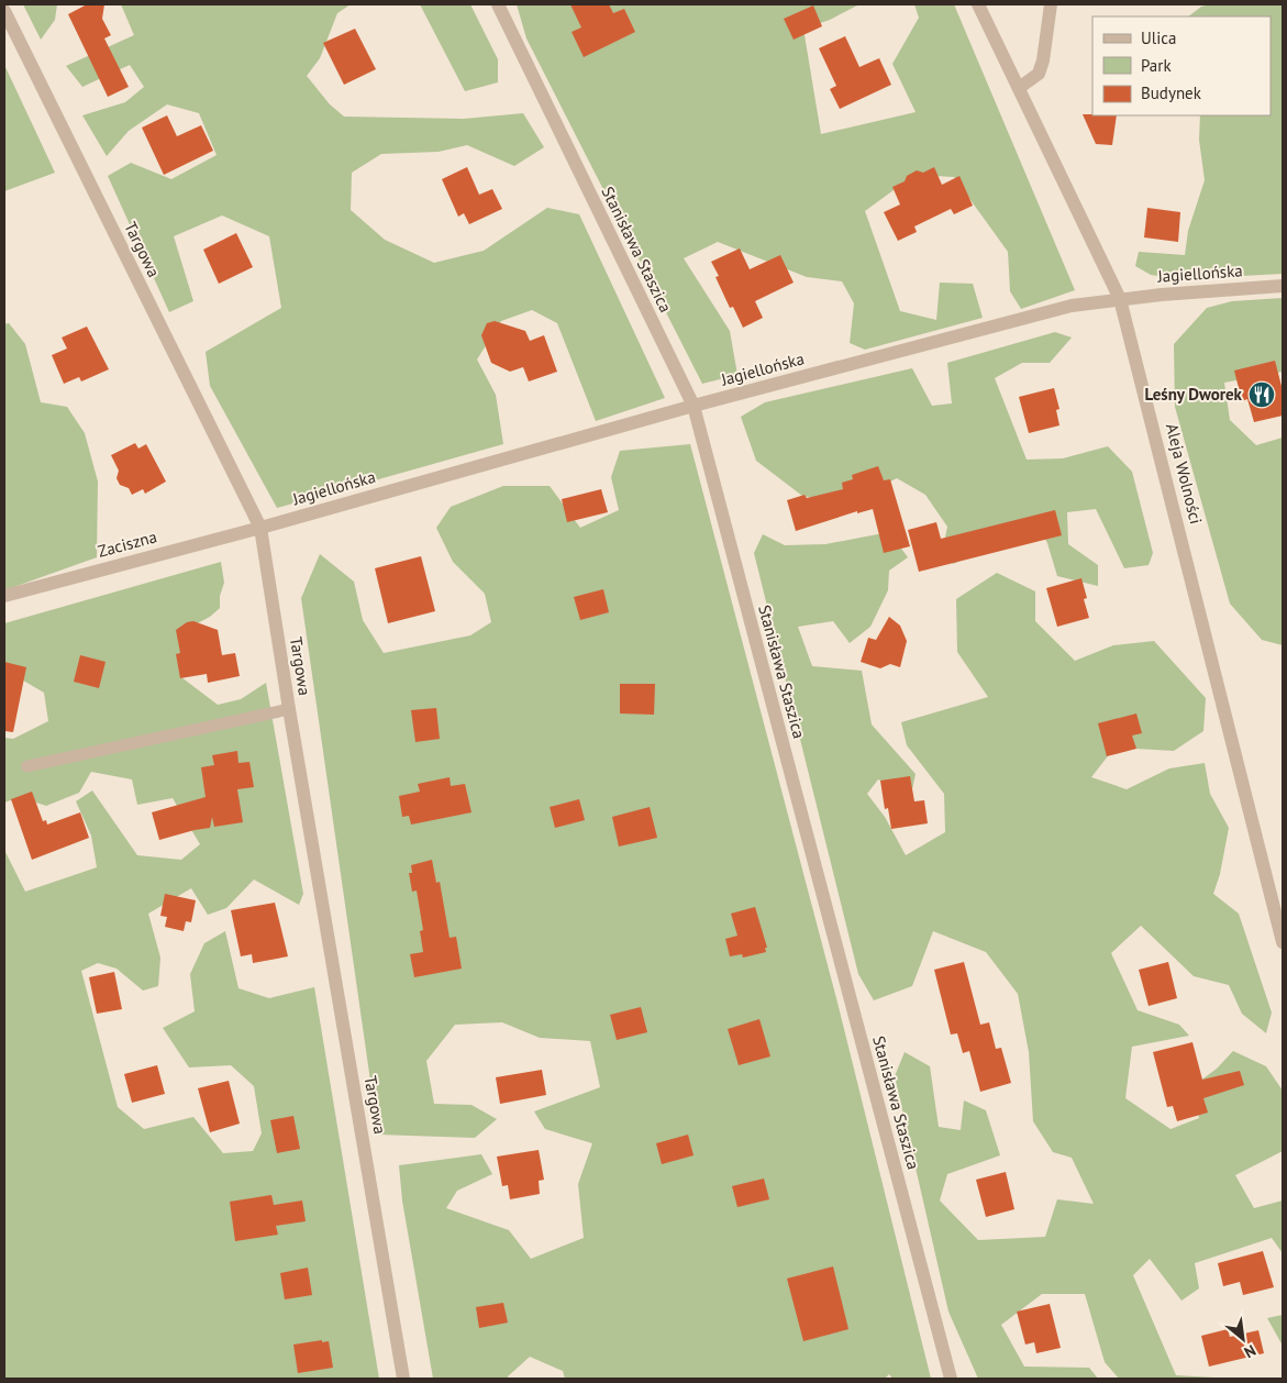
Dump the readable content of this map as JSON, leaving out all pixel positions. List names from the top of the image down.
{
  "streets": {
    "street": [
      "Targowa",
      "Stanisława Staszica",
      "Jagiellońska",
      "Aleja Wolności",
      "Zaciszna"
    ]
  },
  "crossings": [
    ["Targowa", "Jagiellońska"],
    ["Targowa", "Zaciszna"],
    ["Stanisława Staszica", "Jagiellońska"],
    ["Jagiellońska", "Aleja Wolności"],
    ["Jagiellońska", "Zaciszna"]
  ],
  "places": {
    "restaurant": ["Leśny Dworek"]
  },
  "legend": ["Ulica", "Park", "Budynek"],
  "north": "bottom right"
}
